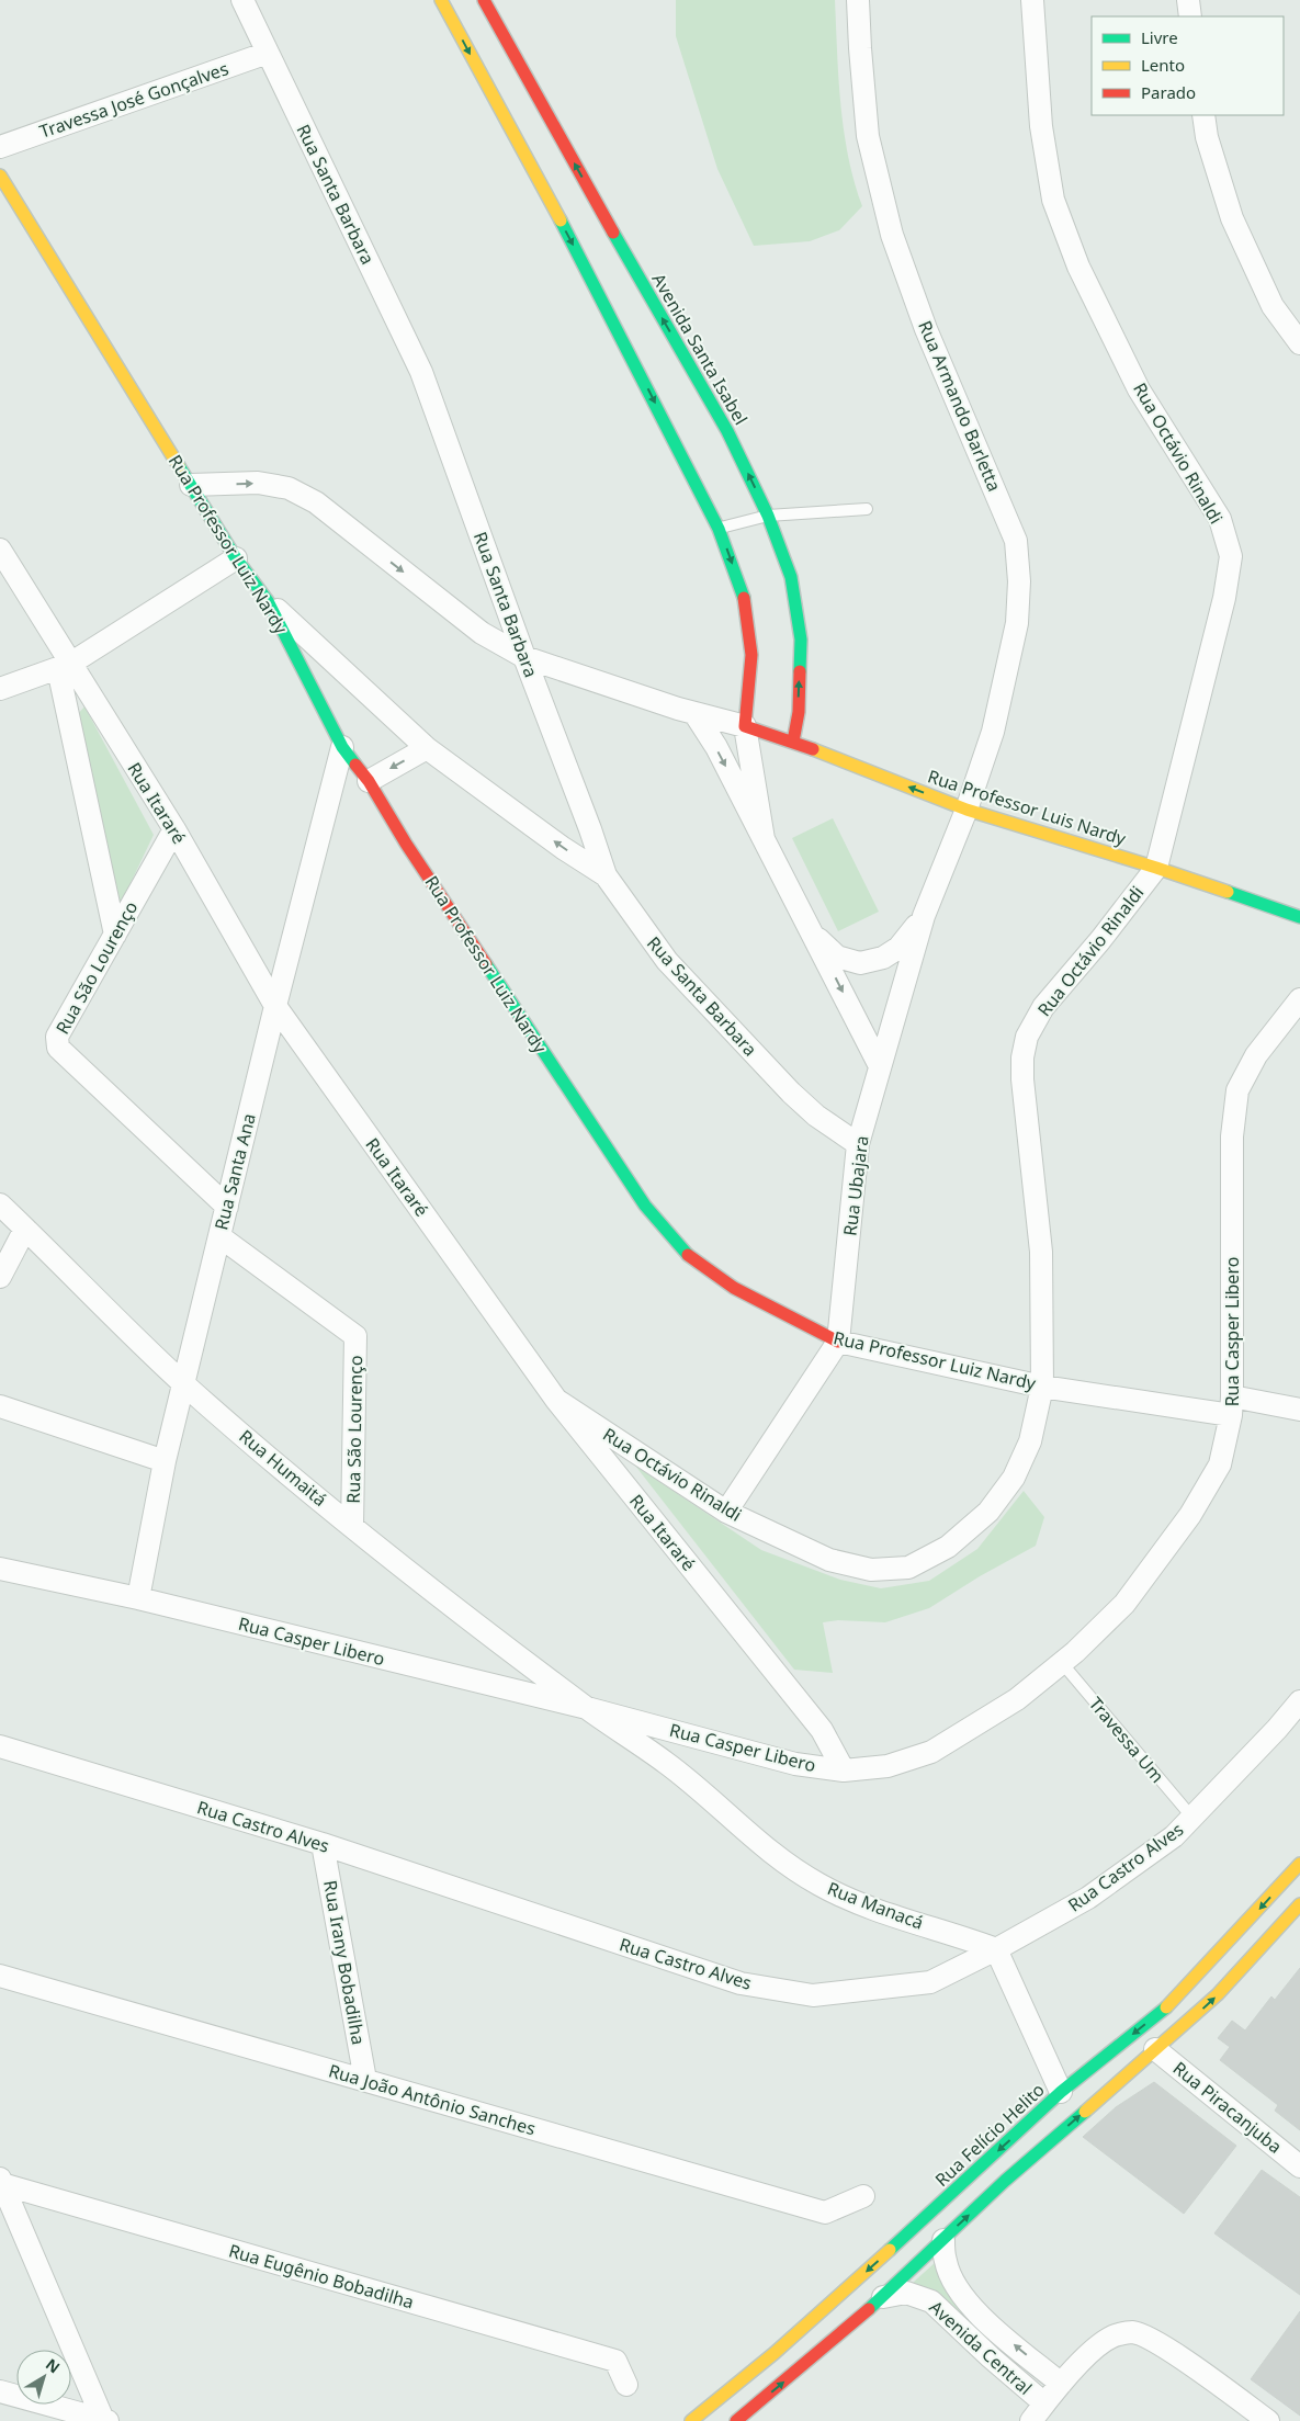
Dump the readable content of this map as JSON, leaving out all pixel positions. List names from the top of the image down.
{
  "streets": {
    "main road": [
      "Avenida Santa Isabel",
      "Rua Professor Luiz Nardy",
      "Rua Professor Luis Nardy",
      "Rua Felício Helito"
    ],
    "street": [
      "Travessa José Gonçalves",
      "Rua Santa Barbara",
      "Rua Armando Barletta",
      "Rua Octávio Rinaldi",
      "Rua Itararé",
      "Rua São Lourenço",
      "Rua Santa Ana",
      "Rua Ubajara",
      "Rua Casper Libero",
      "Rua Humaitá",
      "Rua Castro Alves",
      "Rua Manacá",
      "Rua Irany Bobadilha",
      "Rua João Antônio Sanches",
      "Rua Piracanjuba",
      "Rua Eugênio Bobadilha",
      "Avenida Central"
    ],
    "lane": ["Travessa Um"]
  },
  "crossings": [
    ["Travessa José Gonçalves", "Rua Santa Barbara"],
    ["Rua Santa Barbara", "Rua Ubajara"],
    ["Avenida Santa Isabel", "Rua Professor Luis Nardy"],
    ["Rua Armando Barletta", "Rua Professor Luis Nardy"],
    ["Rua Armando Barletta", "Rua Ubajara"],
    ["Rua Octávio Rinaldi", "Rua Professor Luiz Nardy"],
    ["Rua Octávio Rinaldi", "Rua Itararé"],
    ["Rua Octávio Rinaldi", "Rua Professor Luis Nardy"],
    ["Rua Octávio Rinaldi", "Rua Ubajara"],
    ["Rua Professor Luiz Nardy", "Rua Santa Ana"],
    ["Rua Professor Luiz Nardy", "Rua Ubajara"],
    ["Rua Professor Luiz Nardy", "Rua Casper Libero"],
    ["Rua Itararé", "Rua São Lourenço"],
    ["Rua Itararé", "Rua Santa Ana"],
    ["Rua Itararé", "Rua Casper Libero"],
    ["Rua Professor Luis Nardy", "Rua Ubajara"],
    ["Rua São Lourenço", "Rua Santa Ana"],
    ["Rua São Lourenço", "Rua Humaitá"],
    ["Rua Santa Ana", "Rua Casper Libero"],
    ["Rua Santa Ana", "Rua Humaitá"],
    ["Rua Casper Libero", "Rua Humaitá"],
    ["Rua Casper Libero", "Travessa Um"],
    ["Rua Casper Libero", "Rua Manacá"],
    ["Rua Humaitá", "Rua Manacá"],
    ["Travessa Um", "Rua Castro Alves"],
    ["Rua Castro Alves", "Rua Manacá"],
    ["Rua Castro Alves", "Rua Irany Bobadilha"],
    ["Rua Irany Bobadilha", "Rua João Antônio Sanches"]
  ],
  "legend": ["Livre", "Lento", "Parado"],
  "north": "top right"
}
